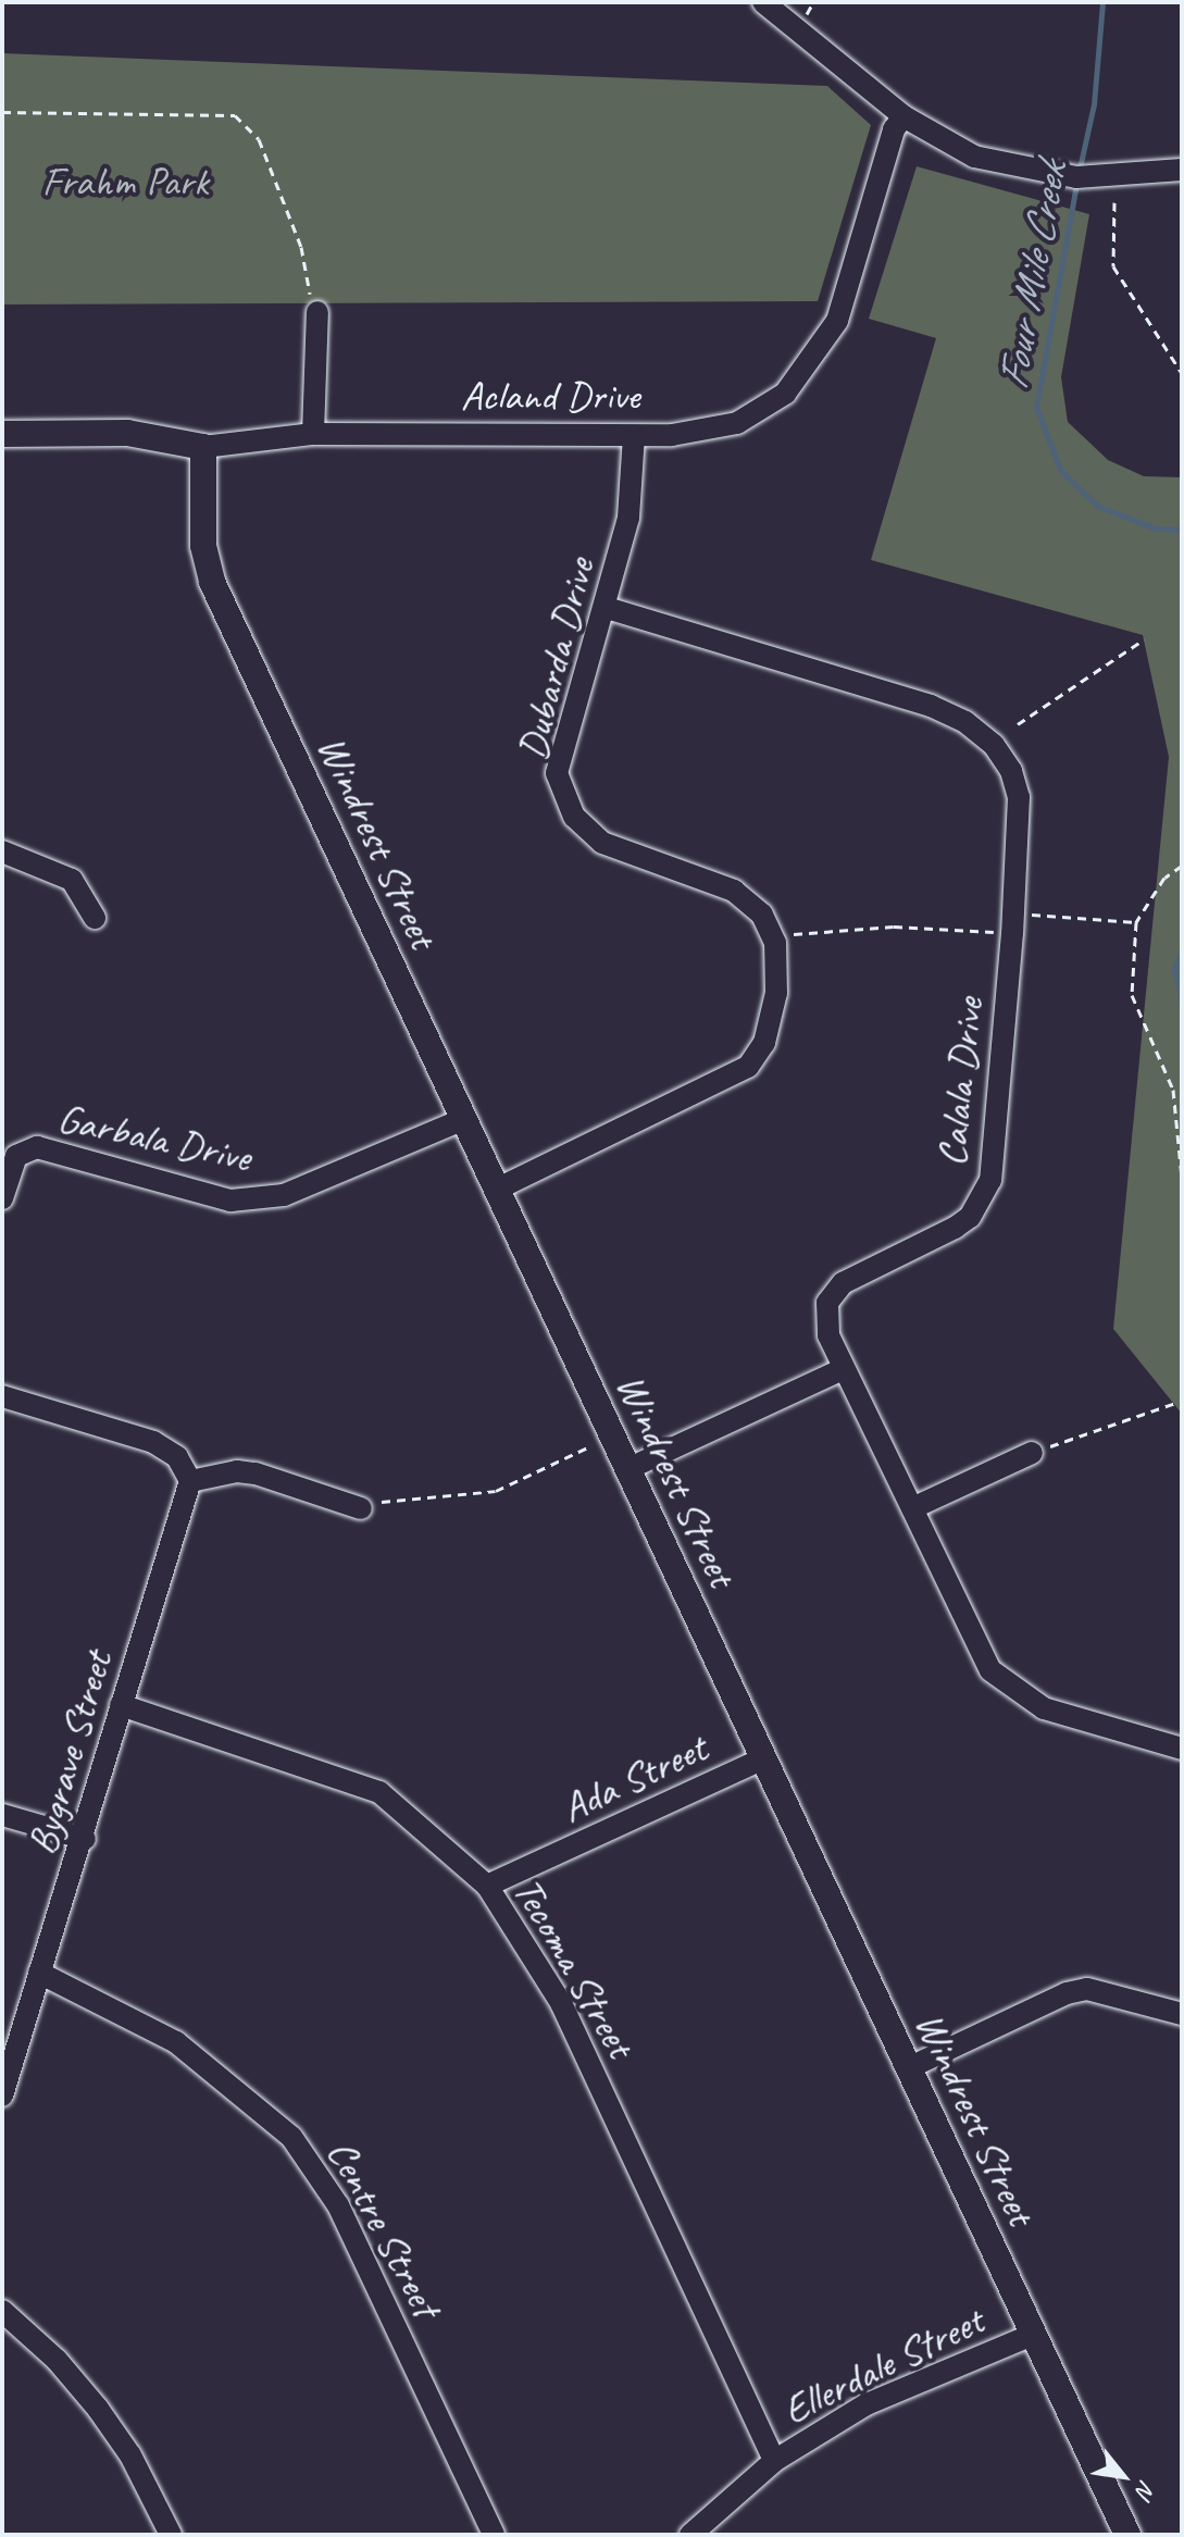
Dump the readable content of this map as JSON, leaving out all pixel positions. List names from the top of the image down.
{
  "streets": {
    "street": [
      "Acland Drive",
      "Dubarda Drive",
      "Windrest Street",
      "Calala Drive",
      "Garbala Drive",
      "Bygrave Street",
      "Ada Street",
      "Tecoma Street",
      "Centre Street",
      "Ellerdale Street"
    ]
  },
  "crossings": [
    ["Acland Drive", "Dubarda Drive"],
    ["Acland Drive", "Windrest Street"],
    ["Dubarda Drive", "Windrest Street"],
    ["Dubarda Drive", "Calala Drive"],
    ["Windrest Street", "Garbala Drive"],
    ["Windrest Street", "Ada Street"],
    ["Windrest Street", "Ellerdale Street"],
    ["Bygrave Street", "Tecoma Street"],
    ["Bygrave Street", "Centre Street"],
    ["Ada Street", "Tecoma Street"],
    ["Tecoma Street", "Ellerdale Street"]
  ],
  "water": ["Four Mile Creek"],
  "parks": ["Frahm Park"],
  "north": "bottom right"
}
